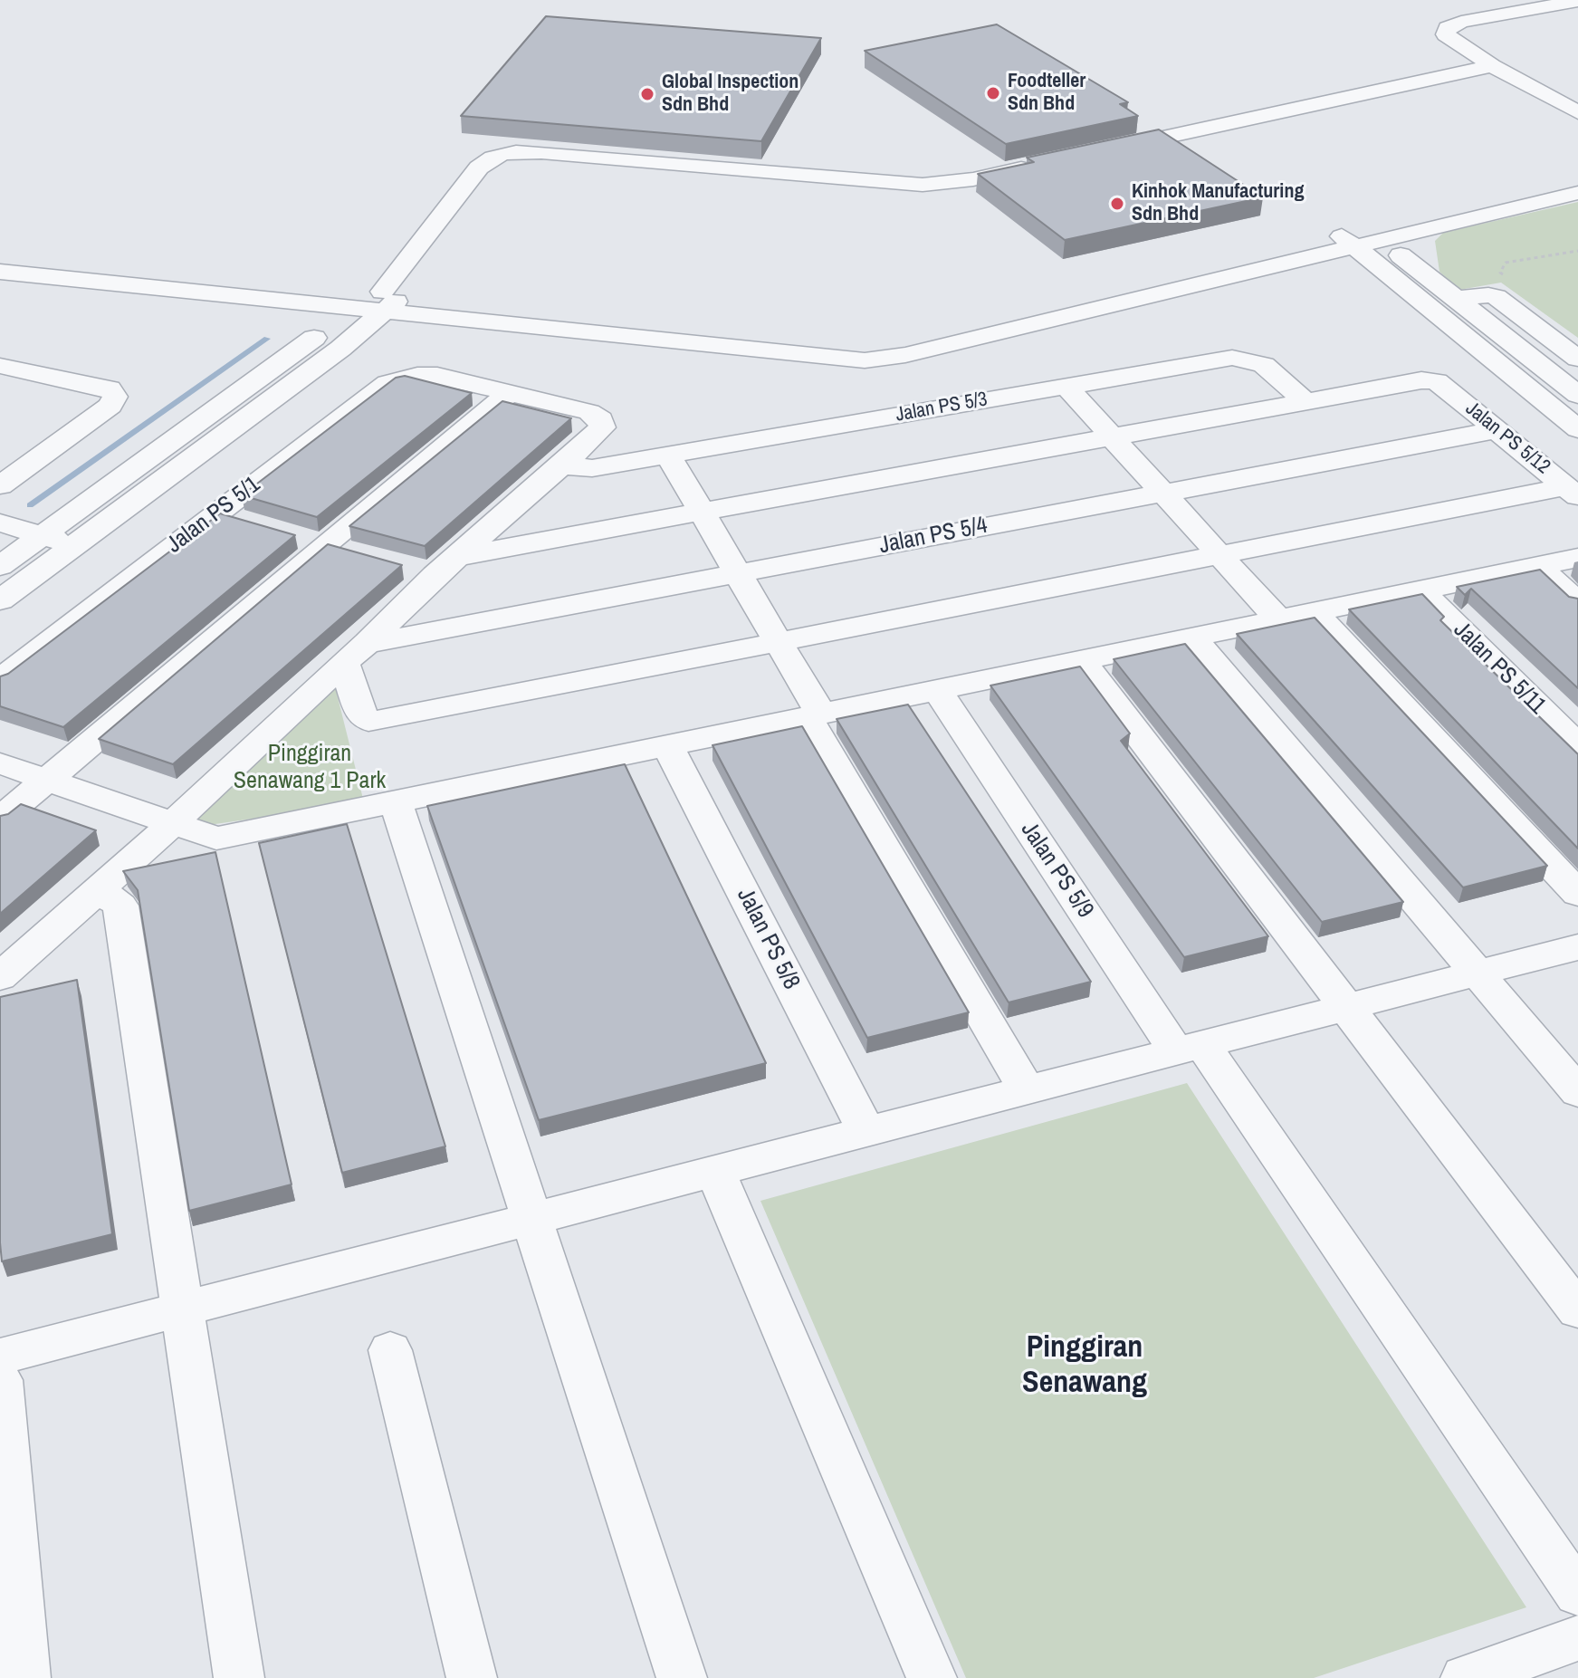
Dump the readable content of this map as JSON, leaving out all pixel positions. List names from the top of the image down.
{
  "streets": {
    "street": [
      "Jalan PS 5/3",
      "Jalan PS 5/12",
      "Jalan PS 5/1",
      "Jalan PS 5/4",
      "Jalan PS 5/11",
      "Jalan PS 5/9",
      "Jalan PS 5/8"
    ]
  },
  "crossings": [
    ["Jalan PS 5/3", "Jalan PS 5/12"],
    ["Jalan PS 5/3", "Jalan PS 5/1"],
    ["Jalan PS 5/12", "Jalan PS 5/4"]
  ],
  "districts": ["Pinggiran Senawang"],
  "parks": ["Pinggiran Senawang 1 Park"],
  "places": ["Foodteller Sdn Bhd", "Global Inspection Sdn Bhd", "Kinhok Manufacturing Sdn Bhd"]
}
